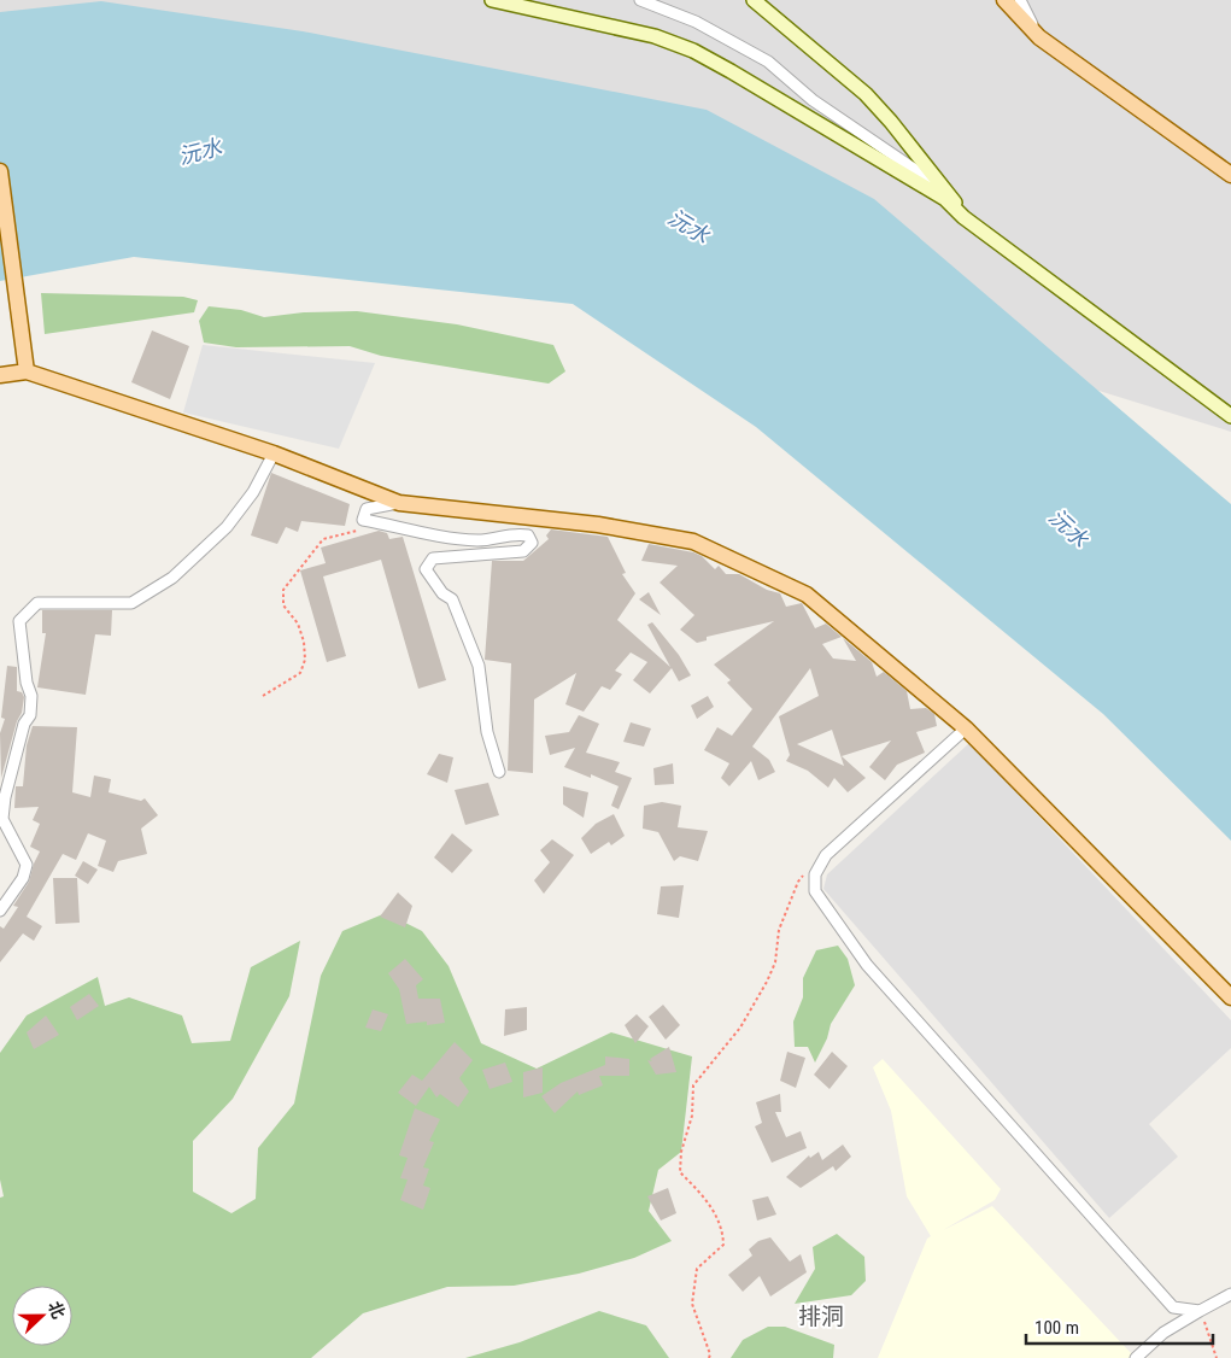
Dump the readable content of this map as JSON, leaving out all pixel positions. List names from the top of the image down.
{
  "districts": ["排洞"],
  "water": ["沅水"],
  "scale_bar": "100 m",
  "north": "right"
}
